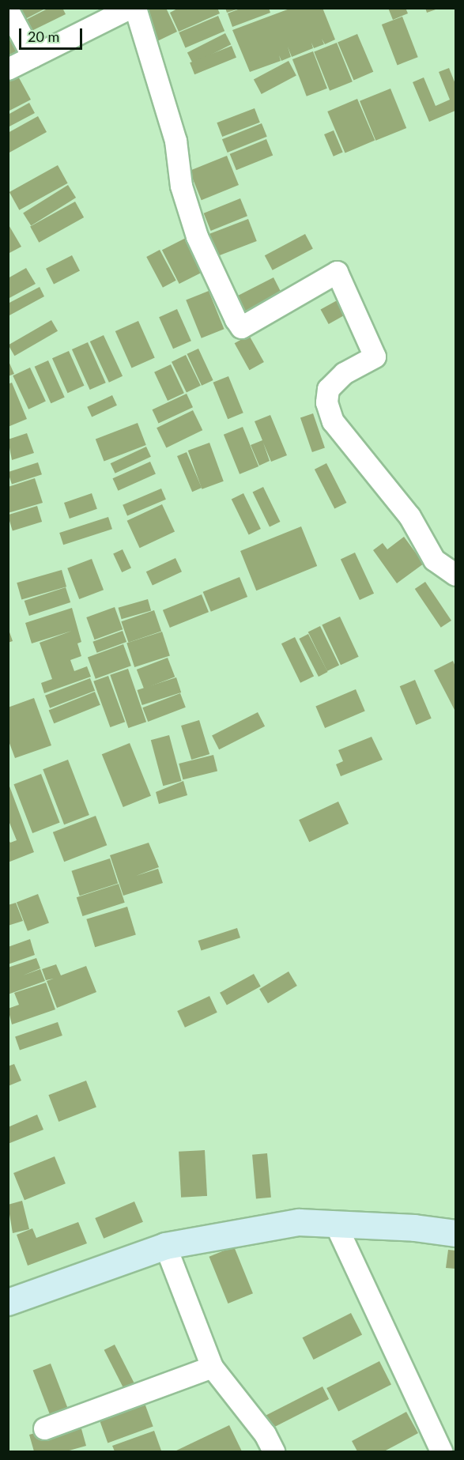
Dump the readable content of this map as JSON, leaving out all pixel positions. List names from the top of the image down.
{
  "scale_bar": "20 m"
}
